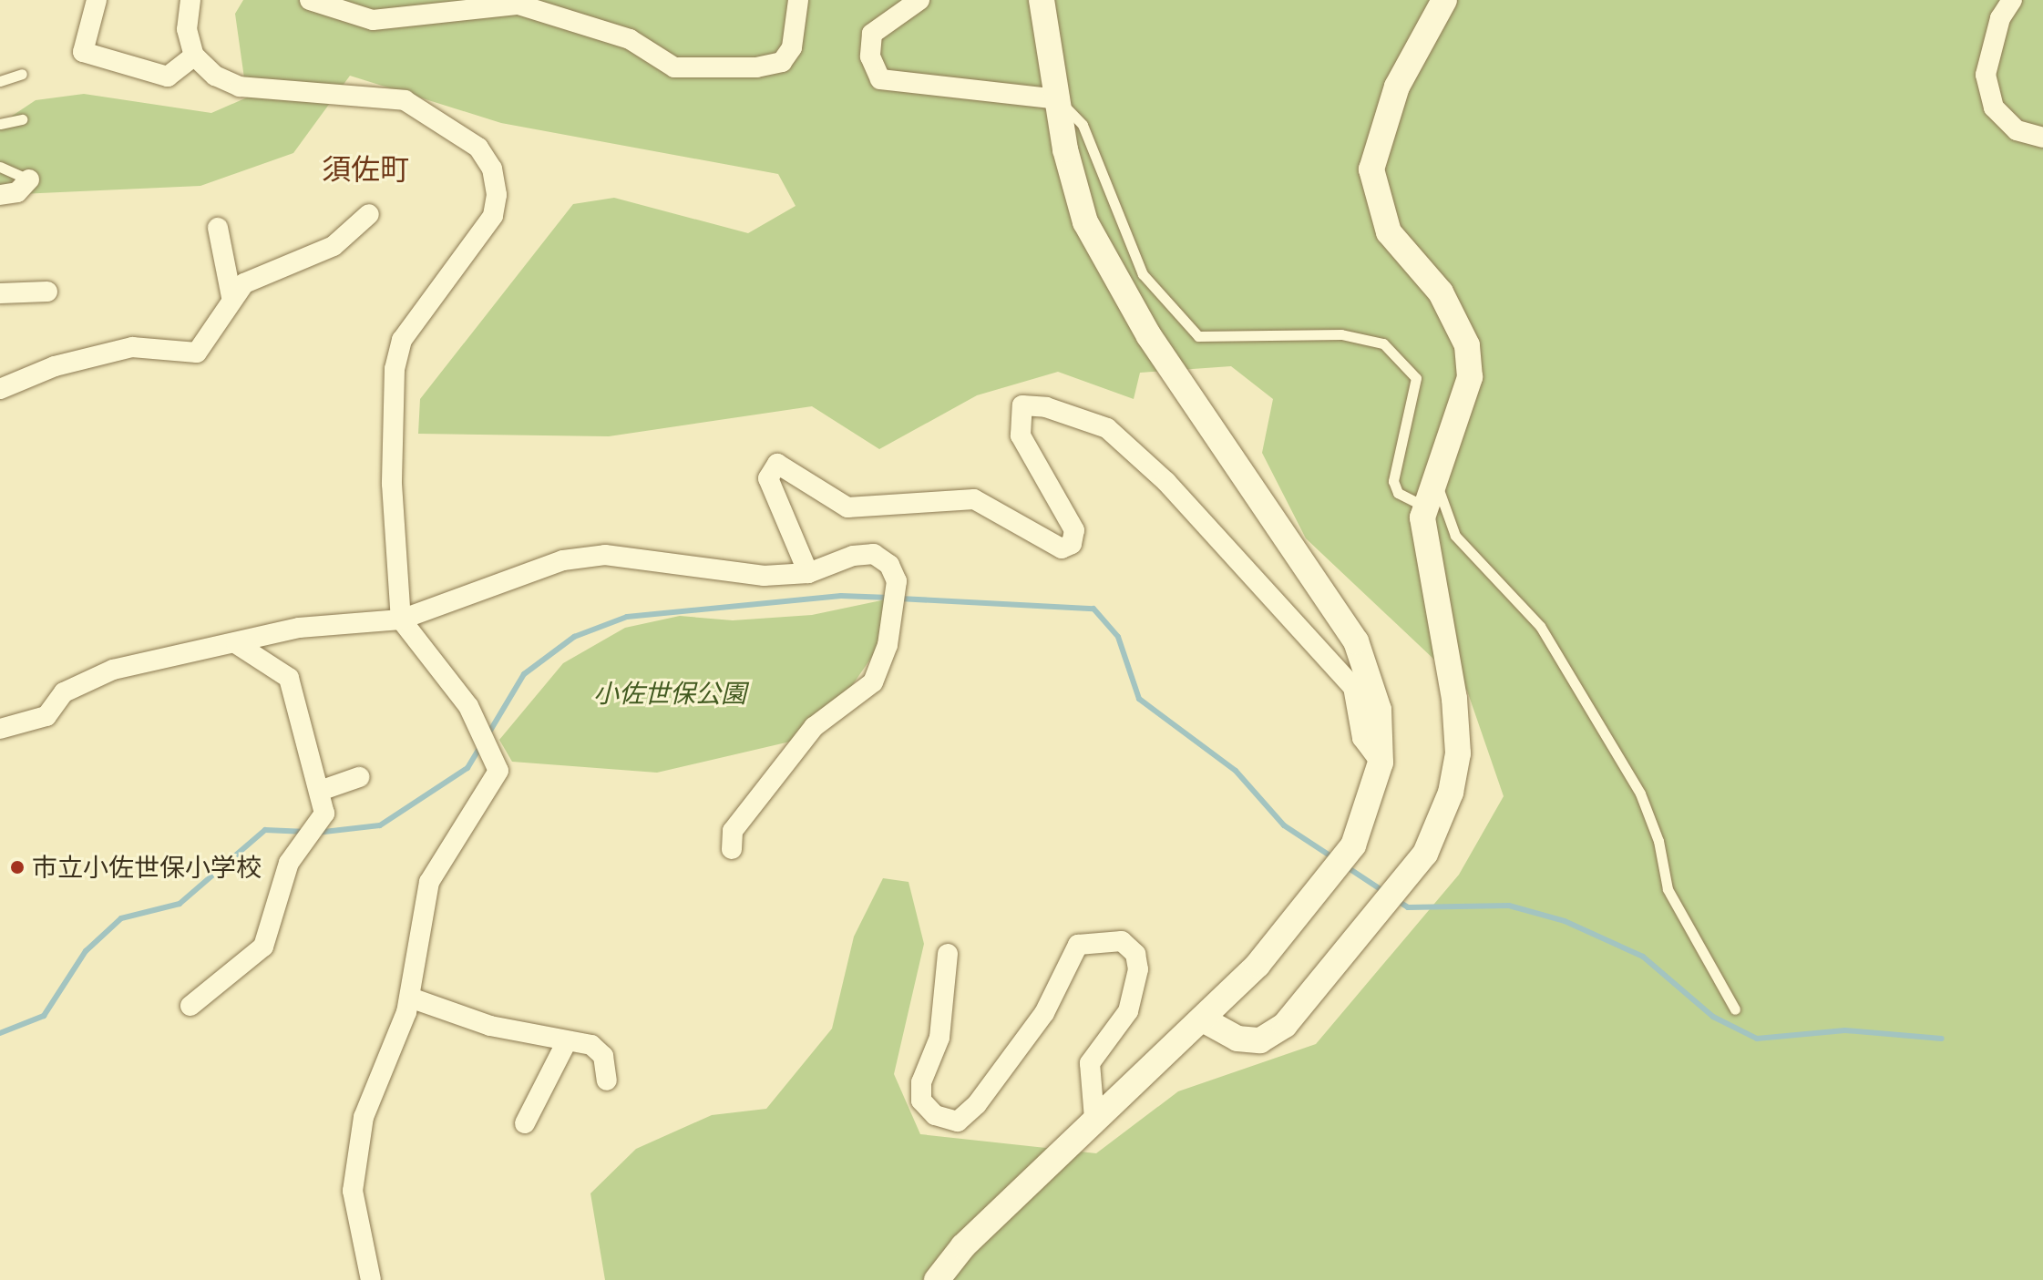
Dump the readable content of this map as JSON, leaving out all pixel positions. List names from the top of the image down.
{
  "districts": ["須佐町"],
  "parks": ["小佐世保公園"],
  "places": ["市立小佐世保小学校"]
}
